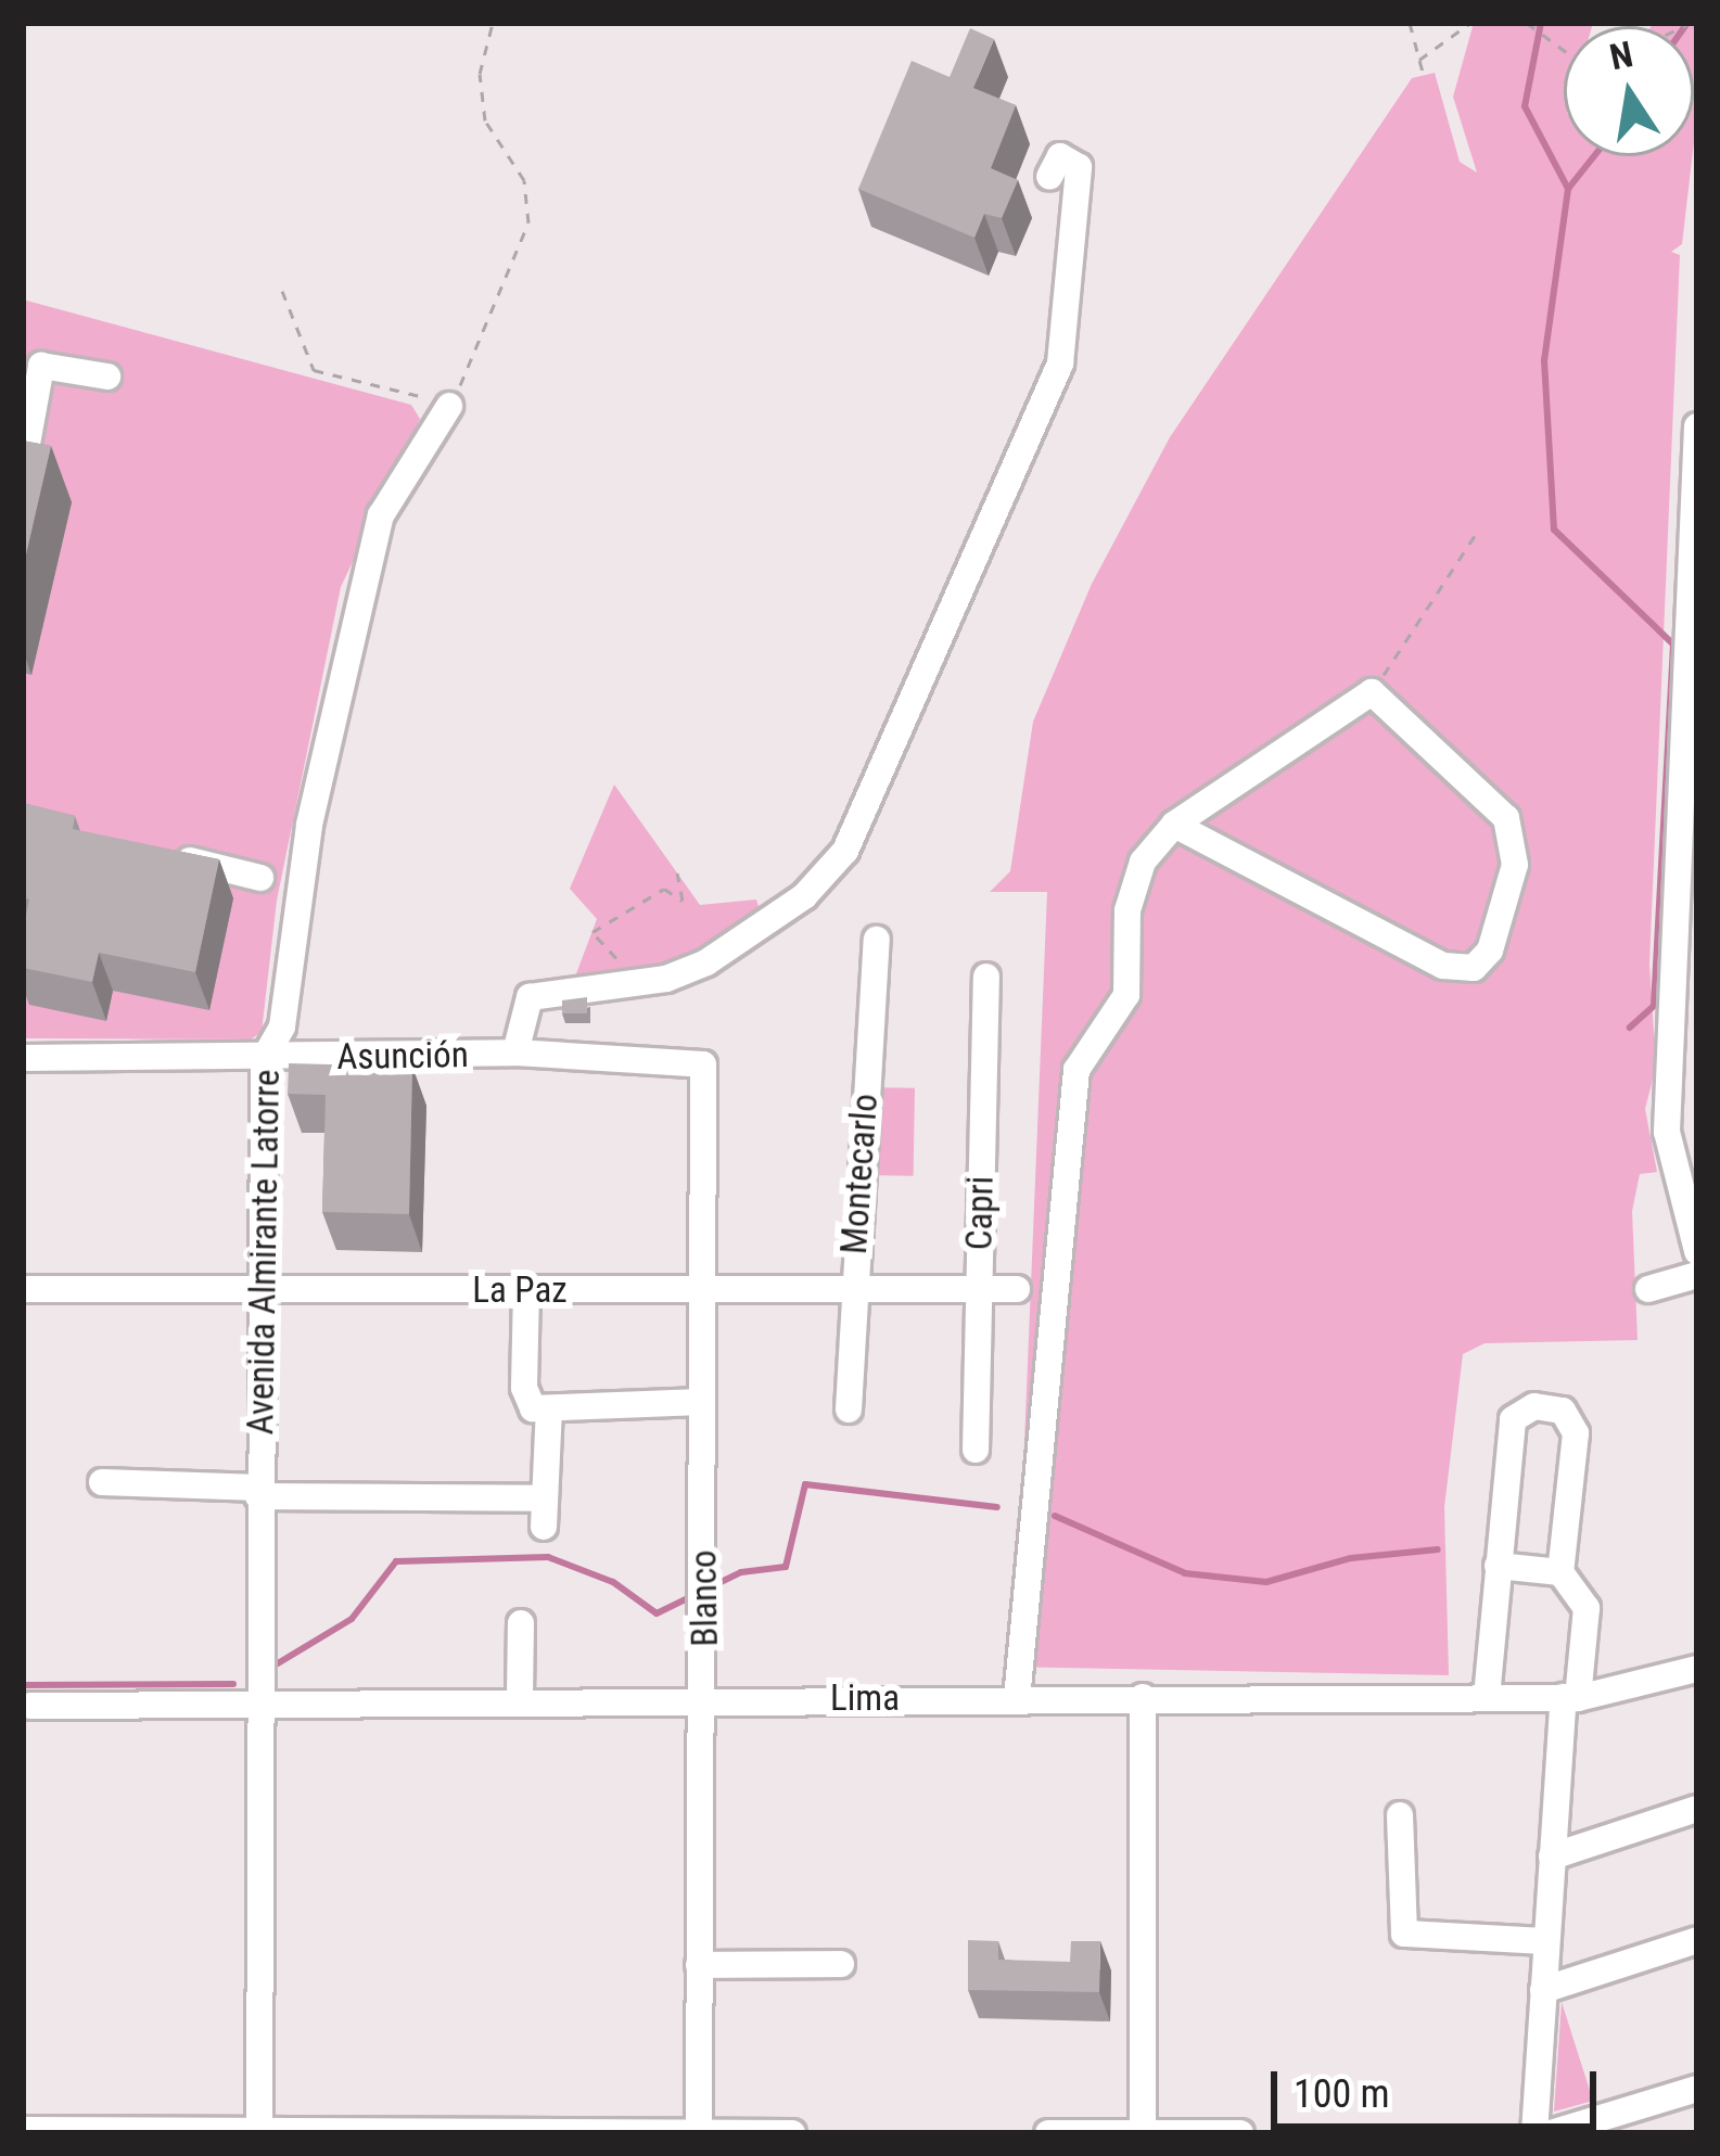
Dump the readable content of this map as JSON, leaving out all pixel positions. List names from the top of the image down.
{
  "streets": {
    "street": [
      "Asunción",
      "Montecarlo",
      "Capri",
      "Avenida Almirante Latorre",
      "La Paz",
      "Blanco",
      "Lima"
    ]
  },
  "crossings": [
    ["Asunción", "Avenida Almirante Latorre"],
    ["Asunción", "Blanco"],
    ["Montecarlo", "La Paz"],
    ["Capri", "La Paz"],
    ["Avenida Almirante Latorre", "La Paz"],
    ["Avenida Almirante Latorre", "Lima"],
    ["La Paz", "Blanco"],
    ["Blanco", "Lima"]
  ],
  "scale_bar": "100 m",
  "north": "top"
}
